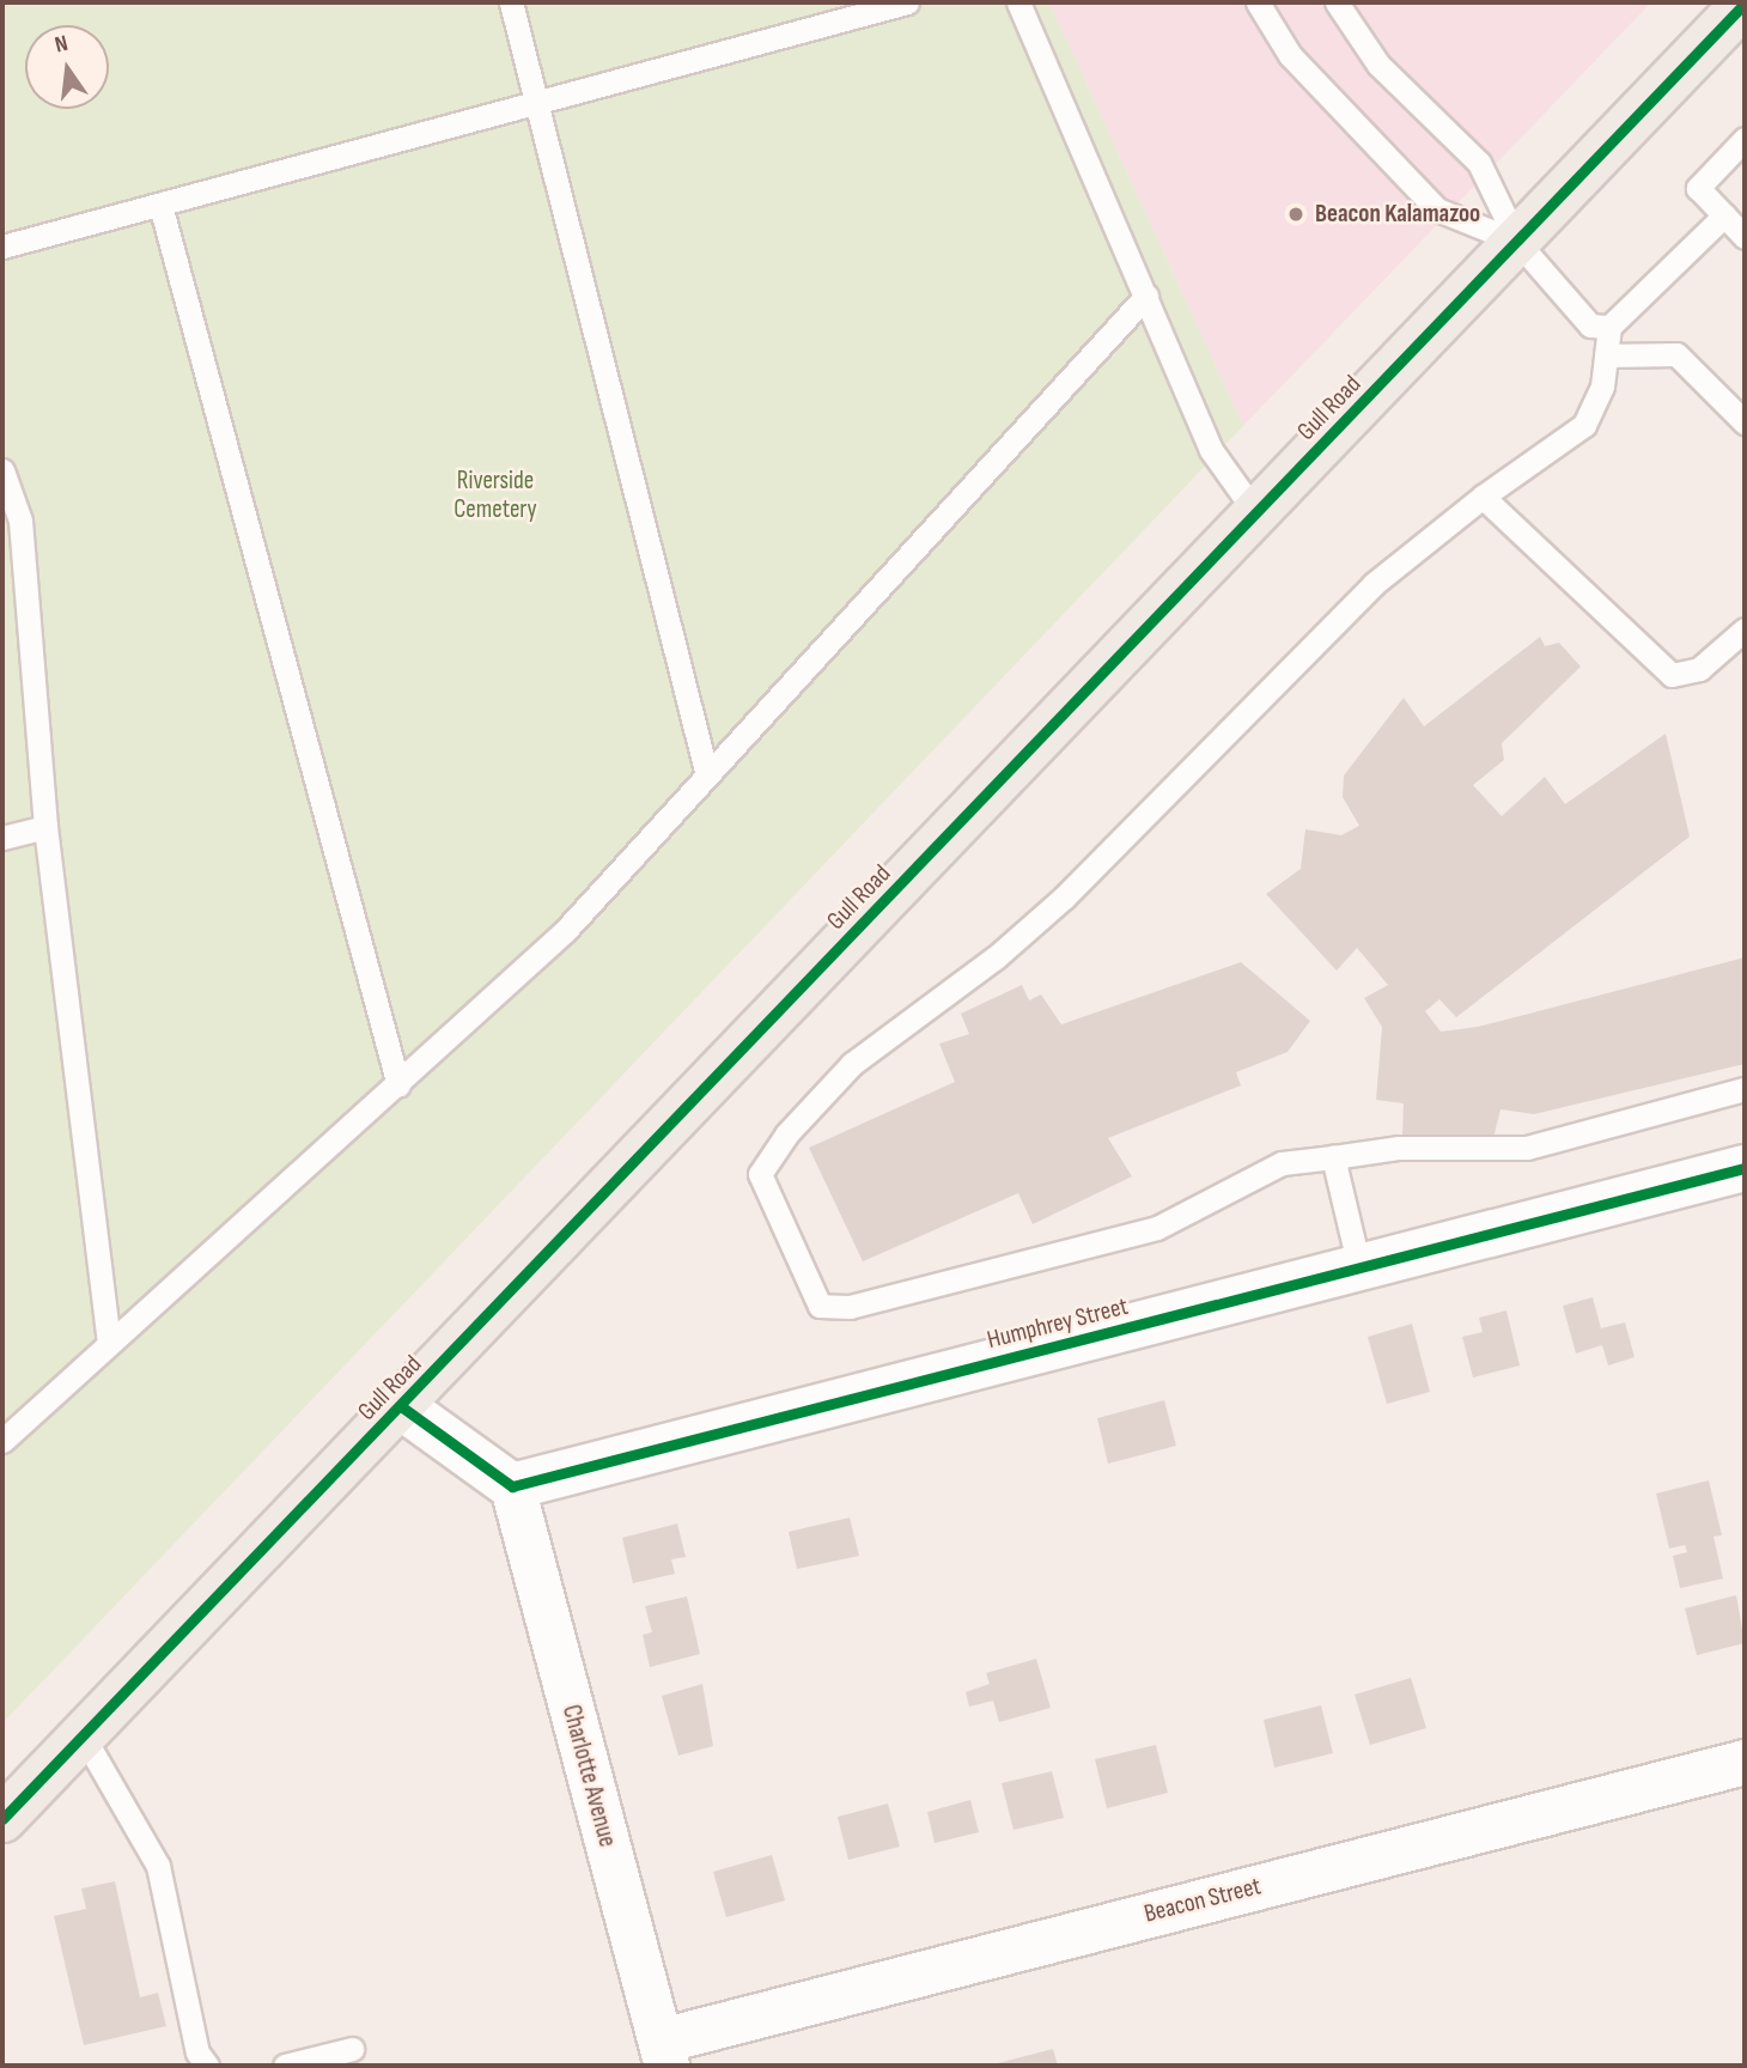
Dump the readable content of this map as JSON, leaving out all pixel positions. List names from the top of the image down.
{
  "streets": {
    "main road": ["Gull Road"],
    "street": ["Humphrey Street", "Charlotte Avenue", "Beacon Street"]
  },
  "crossings": [
    ["Humphrey Street", "Charlotte Avenue"],
    ["Charlotte Avenue", "Beacon Street"]
  ],
  "parks": ["Riverside Cemetery"],
  "places": ["Beacon Kalamazoo"],
  "north": "top"
}
